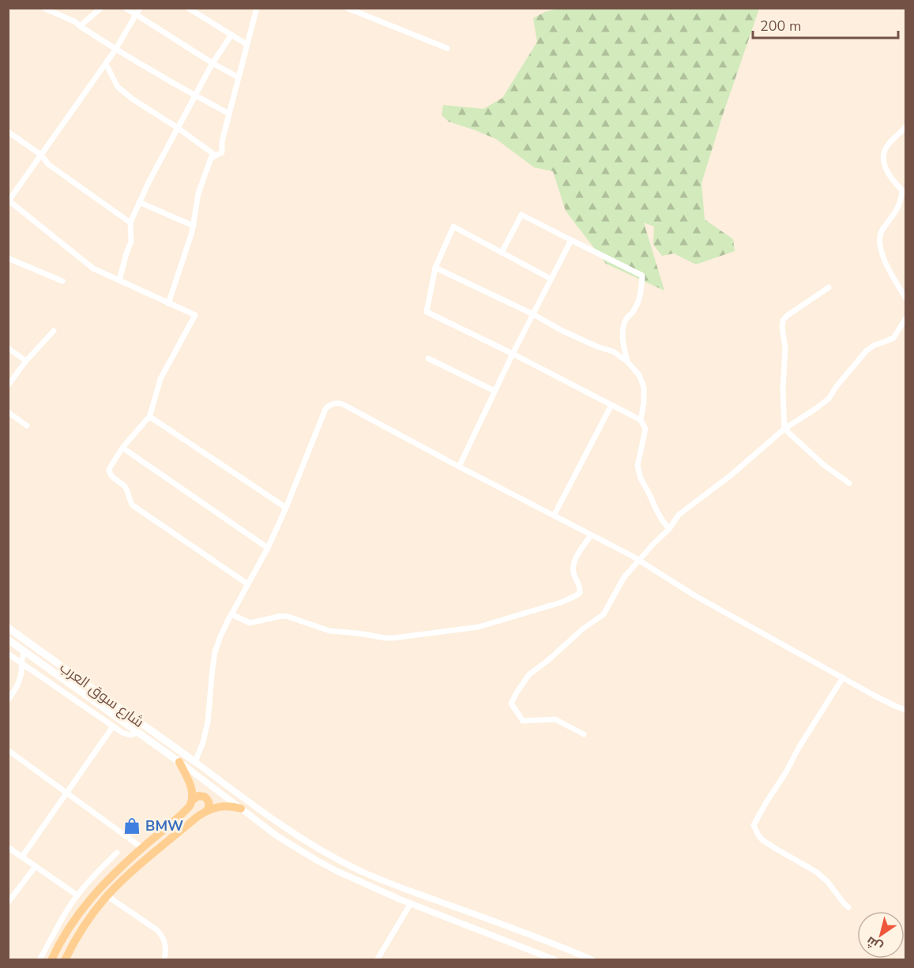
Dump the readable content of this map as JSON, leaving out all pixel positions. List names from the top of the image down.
{
  "streets": {
    "main road": ["شارع سوق العرب"]
  },
  "places": {
    "shop": ["BMW"]
  },
  "scale_bar": "200 m",
  "north": "bottom left"
}
